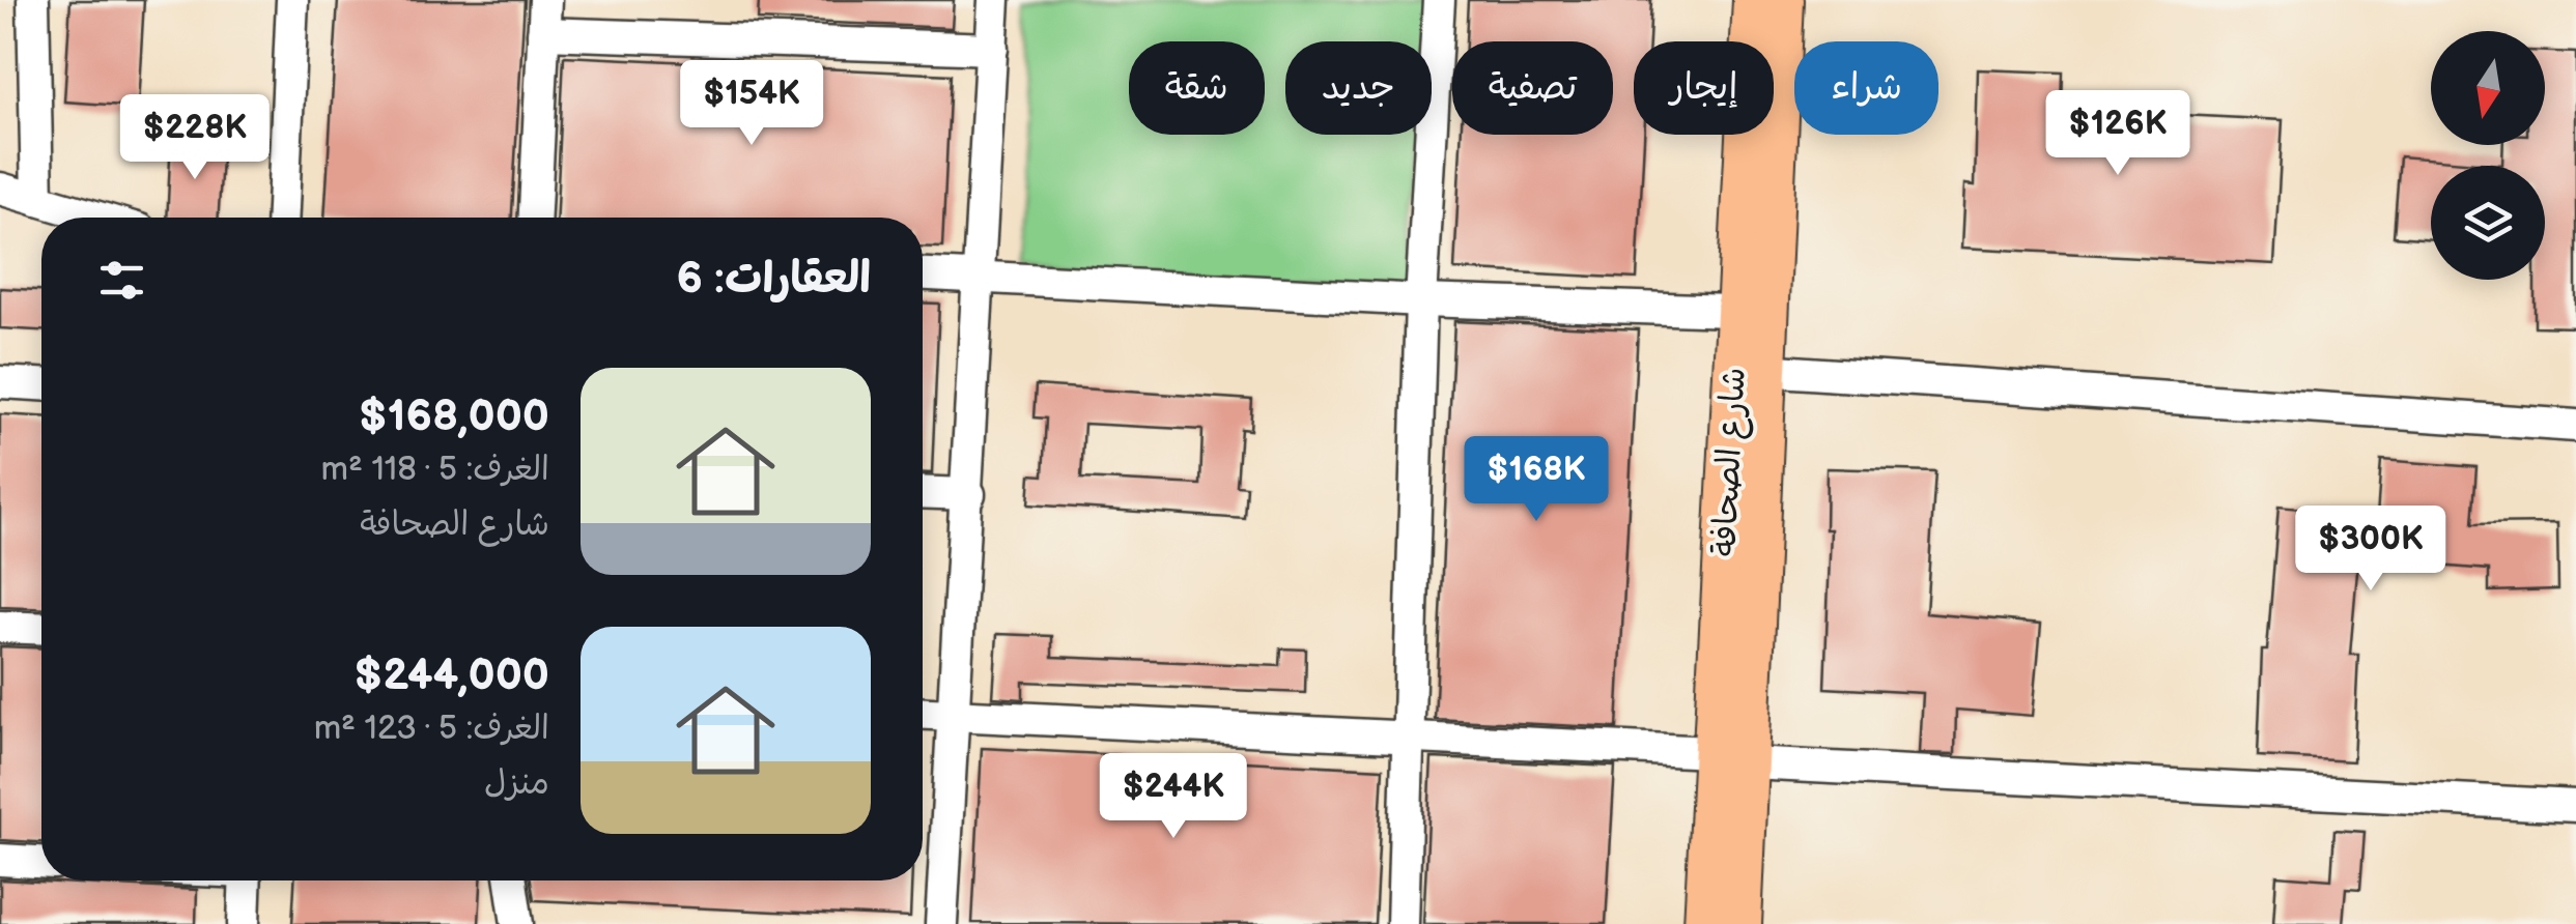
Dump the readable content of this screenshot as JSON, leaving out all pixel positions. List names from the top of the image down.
{
  "streets": {
    "main road": ["شارع الصحافة"]
  },
  "north": "bottom",
  "page": {
    "chip": [
      "شراء",
      "إيجار",
      "تصفية",
      "جديد",
      "شقة"
    ],
    "price": [
      "$154K",
      "$126K",
      "$228K",
      "$168K",
      "$300K",
      "$244K"
    ],
    "heading": "العقارات: 6",
    "list": [
      {
        "name": "$168,000",
        "note": "الغرف: 5 · 118 m² · شارع الصحافة"
      },
      {
        "name": "$244,000",
        "note": "الغرف: 5 · 123 m² · منزل"
      }
    ]
  }
}
